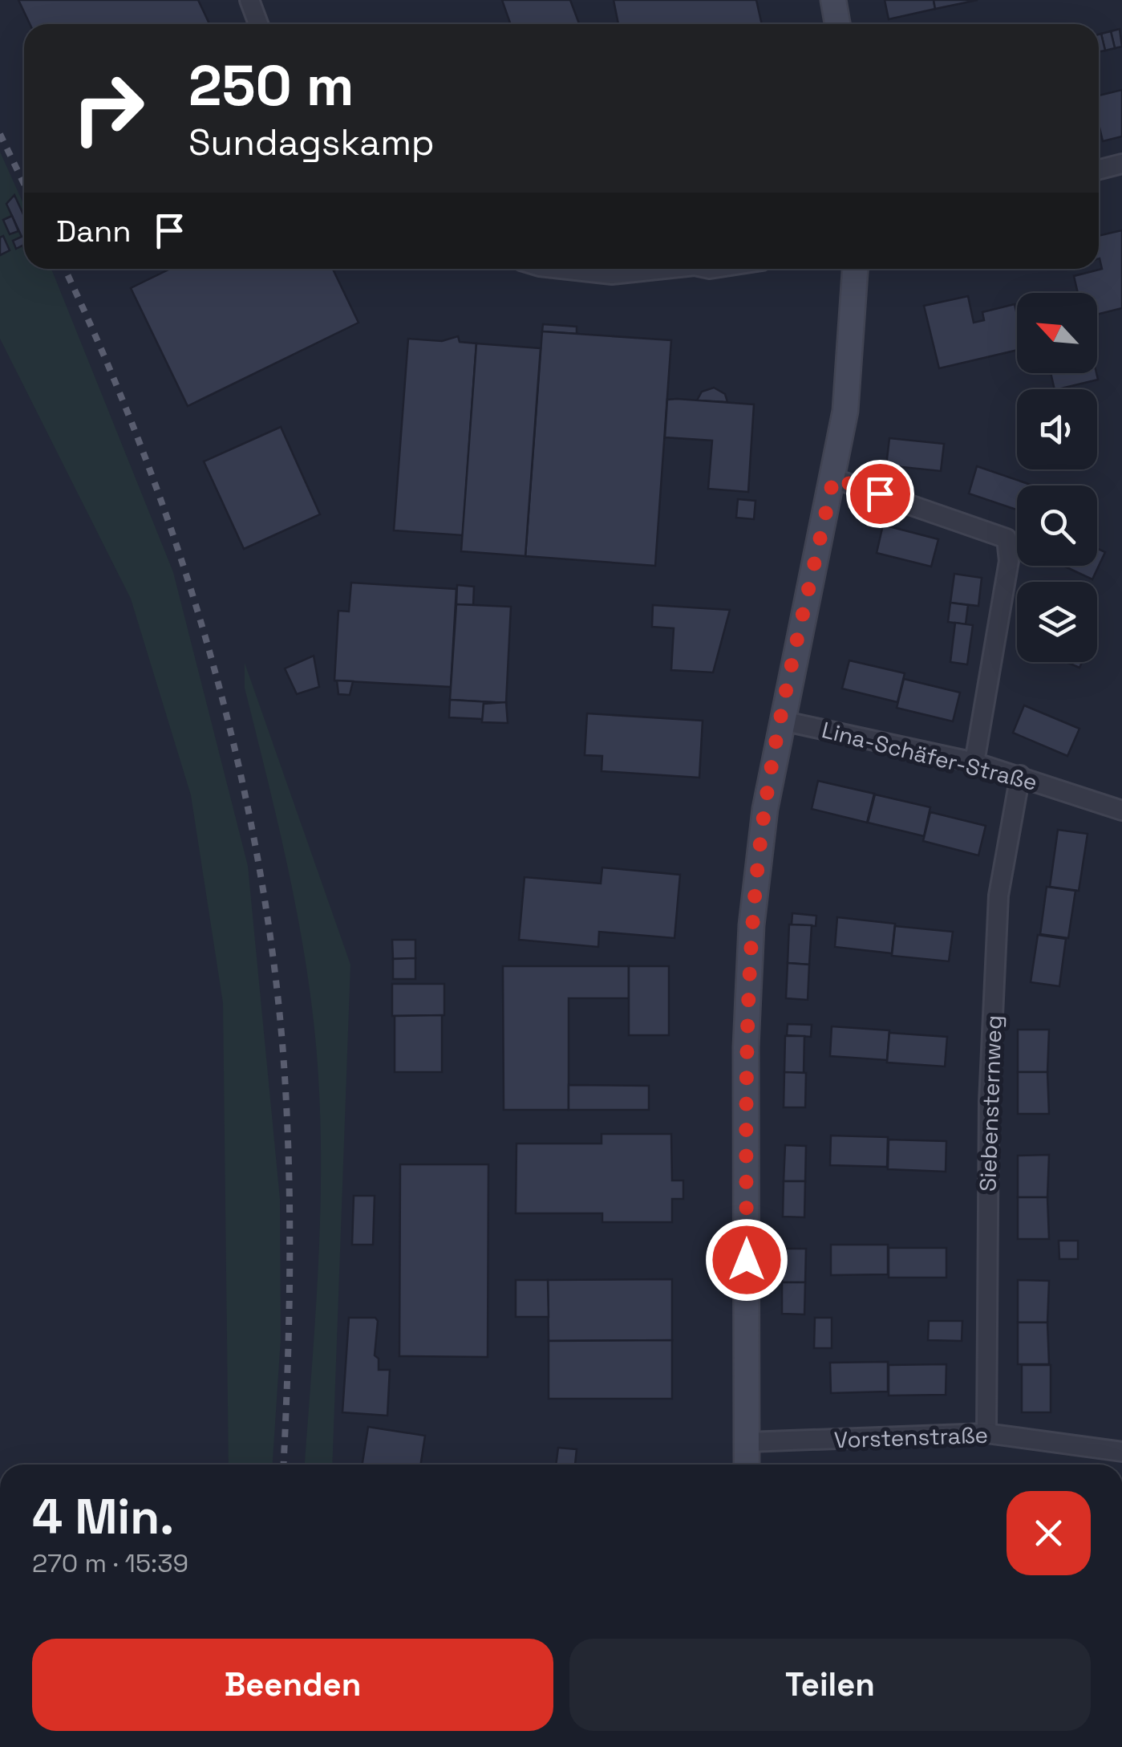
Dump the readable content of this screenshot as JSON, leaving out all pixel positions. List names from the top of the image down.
{
  "streets": {
    "street": ["Lina-Schäfer-Straße", "Siebensternweg", "Vorstenstraße"]
  },
  "crossings": [
    ["Lina-Schäfer-Straße", "Siebensternweg"],
    ["Siebensternweg", "Vorstenstraße"]
  ],
  "north": "top left",
  "page": {
    "turn": ["250 m", "Sundagskamp"],
    "then": "Dann",
    "heading": ["4 Min.", "270 m · 15:39"],
    "buttons": ["Beenden", "Teilen"]
  }
}
